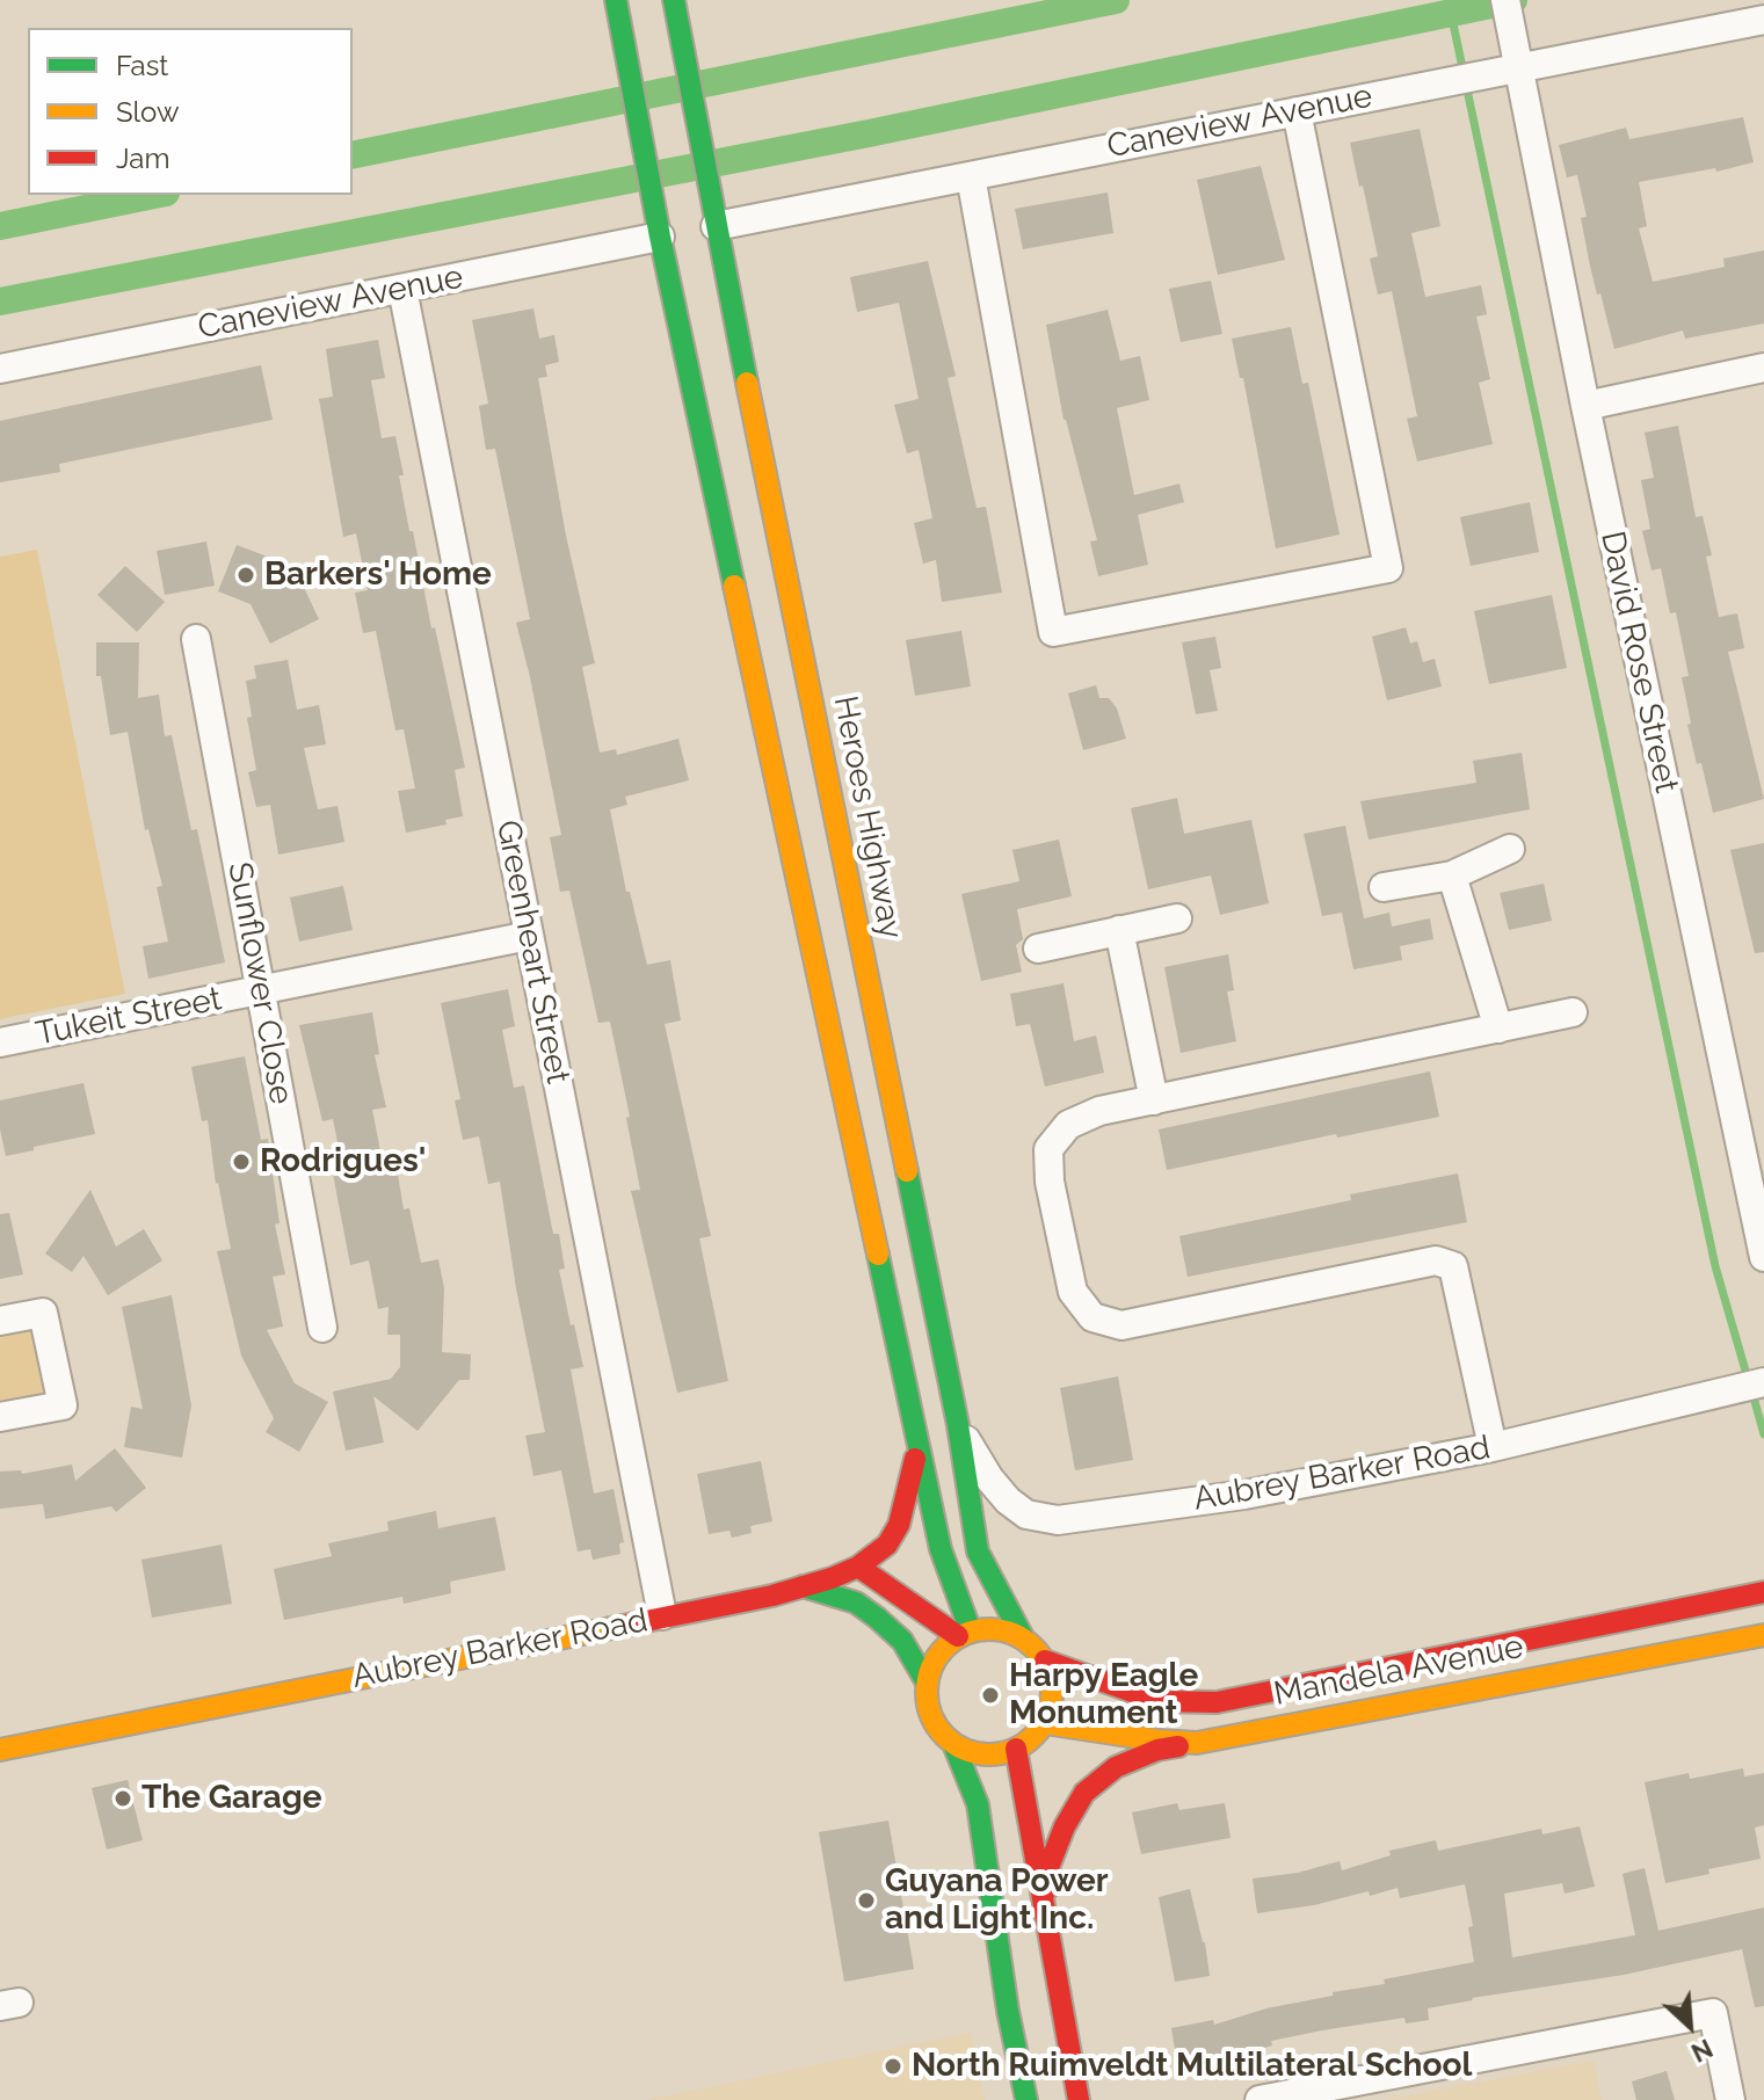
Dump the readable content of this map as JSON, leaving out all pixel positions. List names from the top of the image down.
{
  "streets": {
    "main road": ["Heroes Highway", "Aubrey Barker Road", "Mandela Avenue"],
    "street": [
      "Caneview Avenue",
      "David Rose Street",
      "Greenheart Street",
      "Sunflower Close",
      "Tukeit Street"
    ]
  },
  "crossings": [
    ["Caneview Avenue", "David Rose Street"],
    ["Caneview Avenue", "Heroes Highway"],
    ["Caneview Avenue", "Greenheart Street"],
    ["Heroes Highway", "Aubrey Barker Road"],
    ["Heroes Highway", "Mandela Avenue"],
    ["Greenheart Street", "Tukeit Street"],
    ["Greenheart Street", "Aubrey Barker Road"],
    ["Sunflower Close", "Tukeit Street"]
  ],
  "places": [
    "Barkers' Home",
    "Rodrigues'",
    "Harpy Eagle Monument",
    "The Garage",
    "Guyana Power and Light Inc.",
    "North Ruimveldt Multilateral School"
  ],
  "legend": ["Fast", "Slow", "Jam"],
  "north": "bottom right"
}
